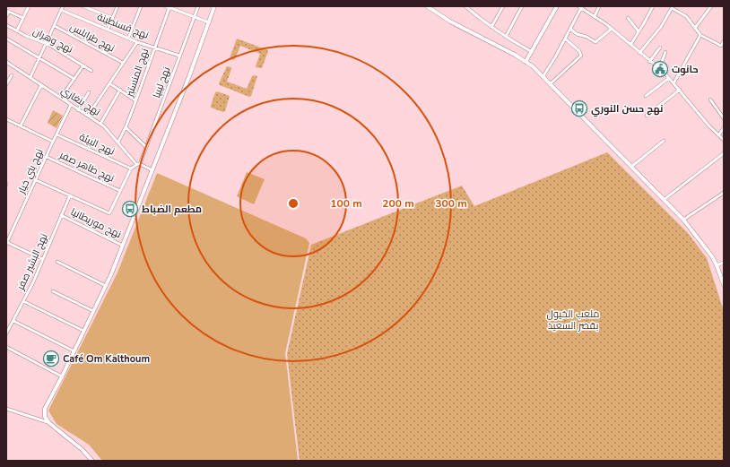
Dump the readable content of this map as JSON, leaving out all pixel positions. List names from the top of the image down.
{
  "streets": {
    "street": [
      "نهج قسنطينة",
      "نهج طرابلس",
      "نهج وهران",
      "نهج المنستير",
      "نهج ليبيا",
      "نهج بنغازي",
      "نهج البيئة",
      "نهج طاهر صفر",
      "نهج بني خيار",
      "نهج موريطانيا",
      "نهج البشير صفر"
    ]
  },
  "crossings": [
    ["نهج قسنطينة", "نهج المنستير"],
    ["نهج قسنطينة", "نهج ليبيا"],
    ["نهج المنستير", "نهج بنغازي"],
    ["نهج ليبيا", "نهج بنغازي"],
    ["نهج بنغازي", "نهج بني خيار"],
    ["نهج البيئة", "نهج بني خيار"],
    ["نهج طاهر صفر", "نهج بني خيار"],
    ["نهج موريطانيا", "نهج البشير صفر"]
  ],
  "parks": ["ملعب الخيول بقصر السعيد"],
  "places": {
    "public building": ["حانوت"],
    "bus stop": ["نهج حسن النوري", "مطعم الضباط"],
    "cafe": ["Café Om Kalthoum"]
  },
  "rings": ["100 m", "200 m", "300 m"]
}
